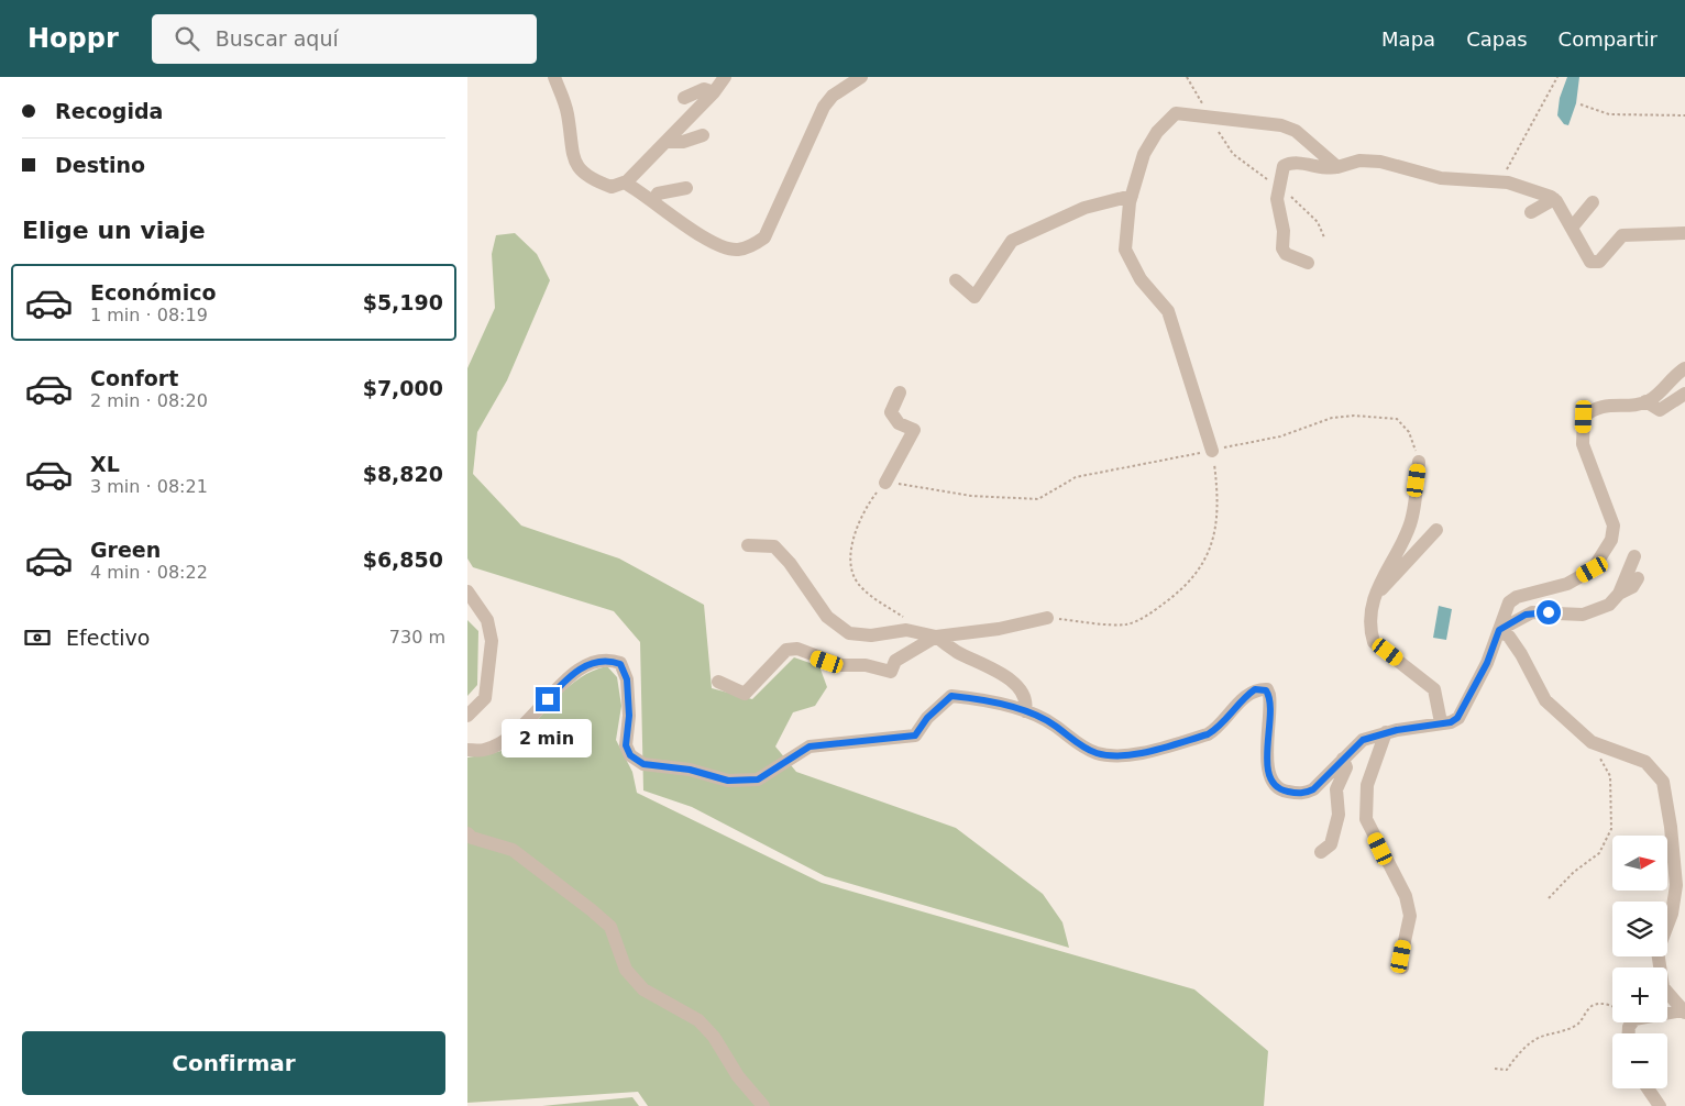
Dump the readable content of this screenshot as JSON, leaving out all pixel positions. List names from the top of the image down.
{
  "north": "right",
  "page": {
    "header": "Hoppr",
    "search": "Buscar aquí",
    "nav": ["Mapa", "Capas", "Compartir"],
    "banner": ["Recogida", "Destino"],
    "heading": "Elige un viaje",
    "list": [
      {
        "name": "Económico",
        "note": "1 min · 08:19",
        "value": "$5,190"
      },
      {
        "name": "Confort",
        "note": "2 min · 08:20",
        "value": "$7,000"
      },
      {
        "name": "XL",
        "note": "3 min · 08:21",
        "value": "$8,820"
      },
      {
        "name": "Green",
        "note": "4 min · 08:22",
        "value": "$6,850"
      }
    ],
    "pay": ["Efectivo", "730 m"],
    "bubble": "2 min",
    "map_buttons": ["+", "−"],
    "buttons": "Confirmar"
  }
}
